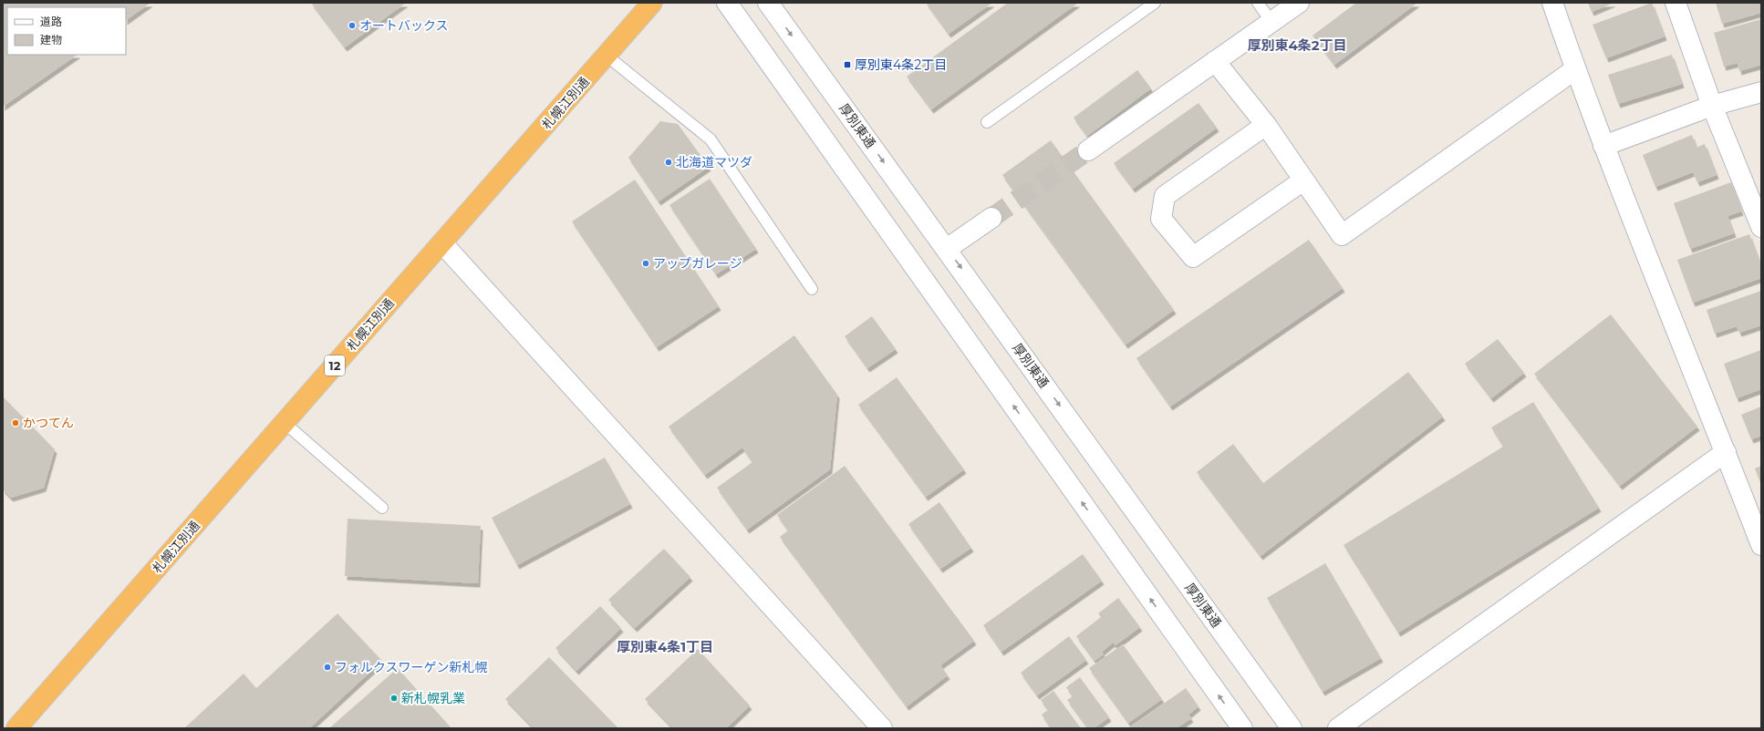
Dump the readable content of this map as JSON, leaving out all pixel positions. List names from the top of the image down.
{
  "streets": {
    "highway": ["札幌江別通", "12"],
    "street": ["厚別東通"]
  },
  "districts": ["厚別東4条2丁目", "厚別東4条1丁目"],
  "places": {
    "other": [
      "オートバックス",
      "北海道マツダ",
      "アップガレージ",
      "かつてん",
      "フォルクスワーゲン新札幌",
      "新札幌乳業"
    ],
    "transit": ["厚別東4条2丁目"]
  },
  "legend": ["道路", "建物"]
}
